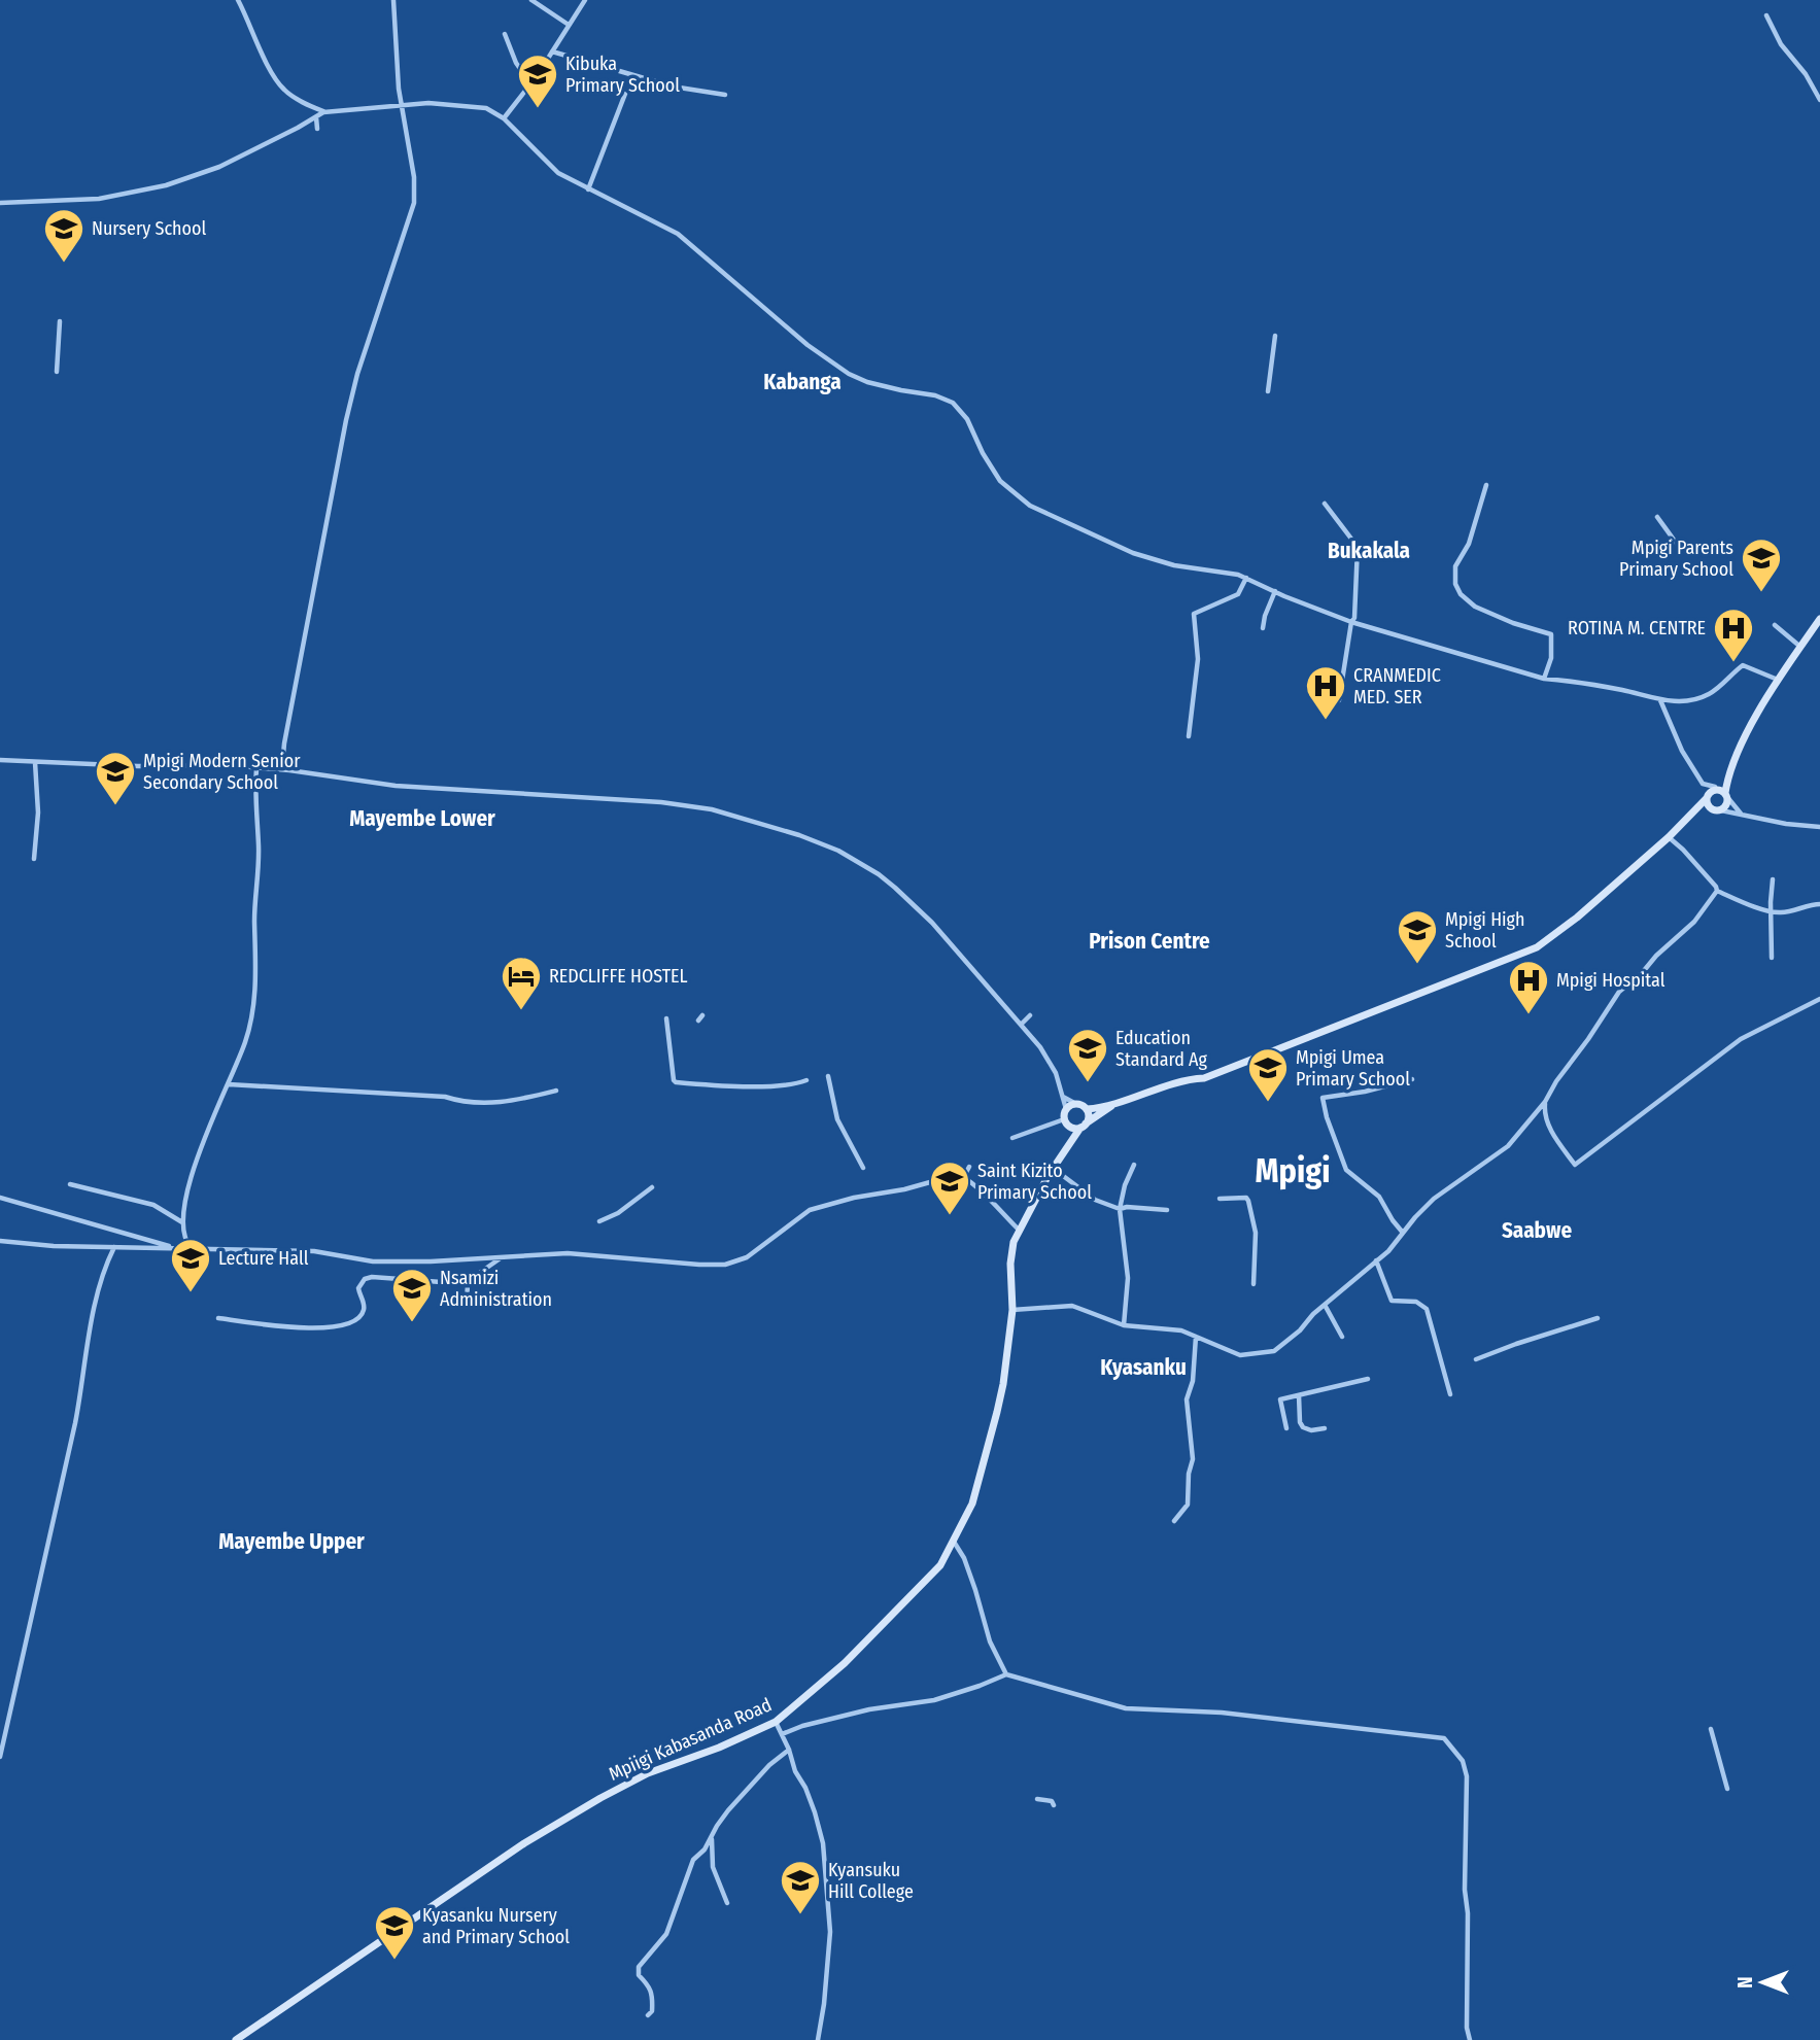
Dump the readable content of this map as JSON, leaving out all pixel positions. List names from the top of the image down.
{
  "streets": {
    "main road": ["Mpiigi Kabasanda Road"]
  },
  "districts": [
    "Kabanga",
    "Bukakala",
    "Mayembe Lower",
    "Prison Centre",
    "Mpigi",
    "Saabwe",
    "Kyasanku",
    "Mayembe Upper"
  ],
  "places": {
    "school or university": [
      "Kibuka Primary School",
      "Nursery School",
      "Mpigi Parents Primary School",
      "Mpigi Modern Senior Secondary School",
      "Mpigi High School",
      "Education Standard Ag",
      "Mpigi Umea Primary School",
      "Saint Kizito Primary School",
      "Lecture Hall",
      "Nsamizi Administration",
      "Kyansuku Hill College",
      "Kyasanku Nursery and Primary School"
    ],
    "hospital": ["ROTINA M. CENTRE", "CRANMEDIC MED. SER", "Mpigi Hospital"],
    "hotel": ["REDCLIFFE HOSTEL"]
  },
  "north": "left"
}
